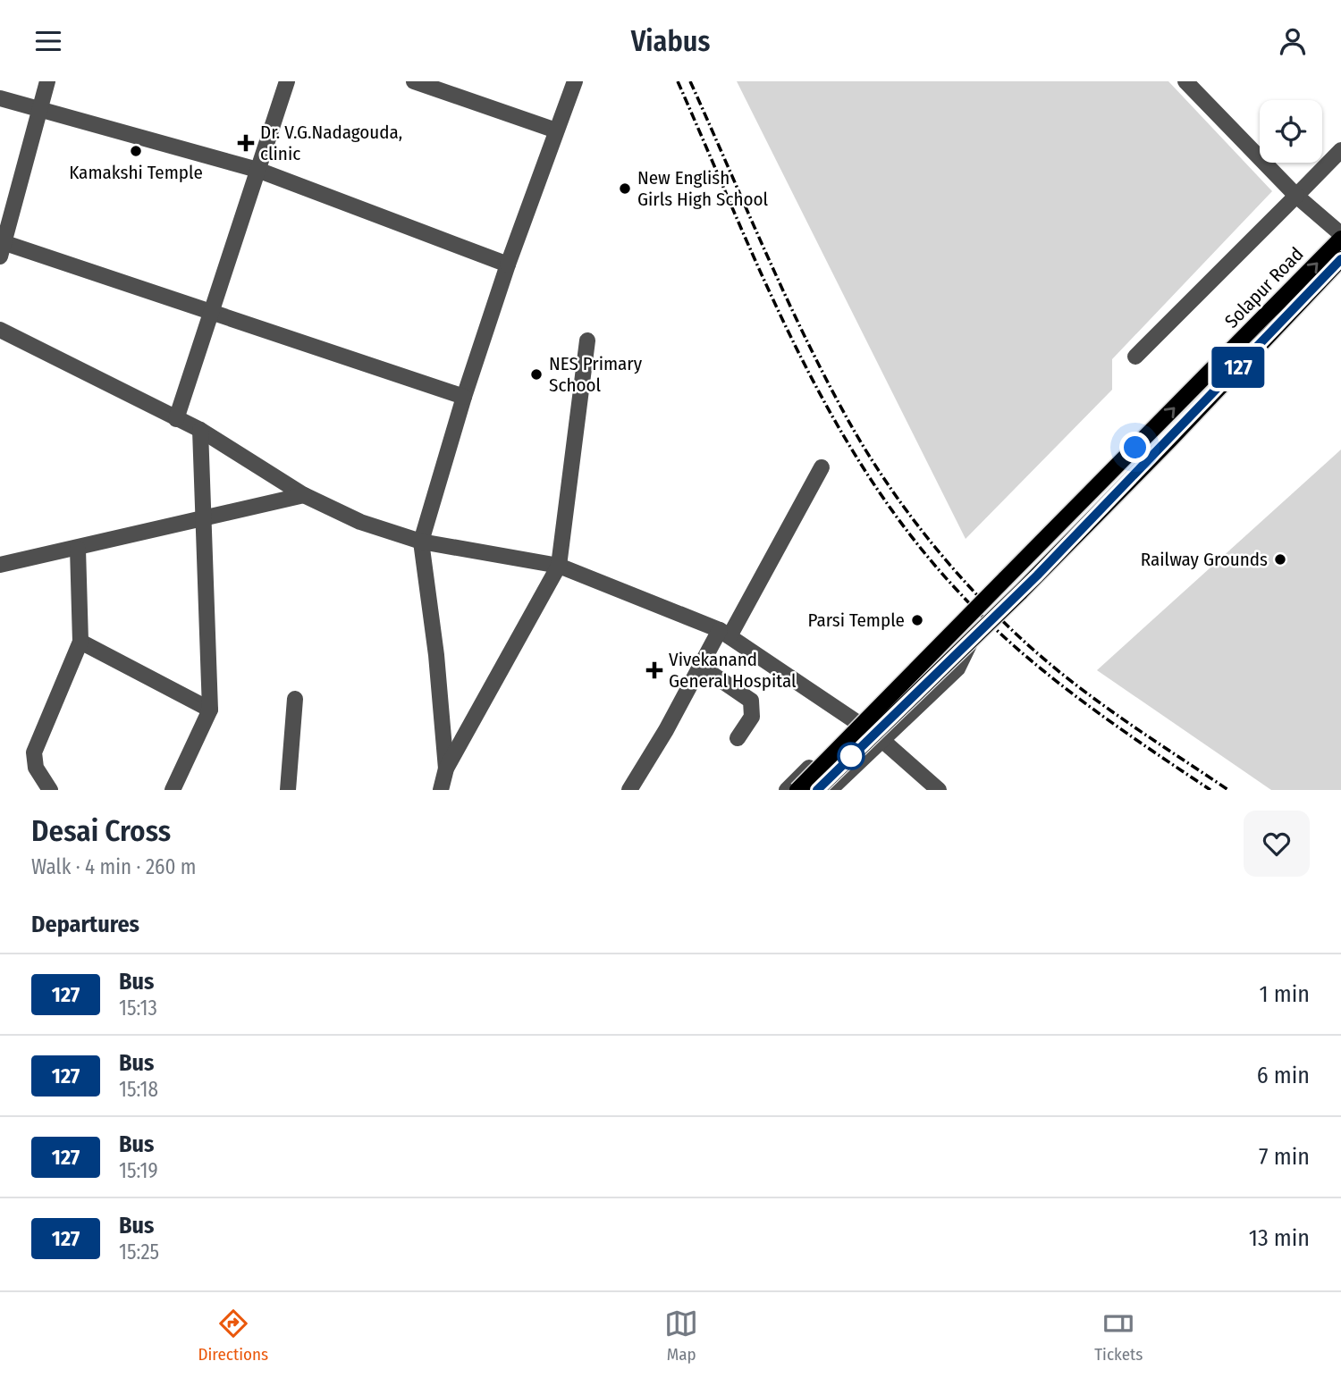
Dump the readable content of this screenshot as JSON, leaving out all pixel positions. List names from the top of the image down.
{
  "streets": {
    "main road": ["Solapur Road"]
  },
  "places": {
    "health": ["Dr. V.G.Nadagouda, clinic", "Vivekanand General Hospital"],
    "other": [
      "Kamakshi Temple",
      "New English Girls High School",
      "NES Primary School",
      "Railway Grounds",
      "Parsi Temple"
    ]
  },
  "lines": ["bus line 127"],
  "page": {
    "header": "Viabus",
    "on_map": "127",
    "heading": [
      ["Desai Cross", "Walk · 4 min · 260 m"],
      "Departures"
    ],
    "list": [
      {
        "mark": "127",
        "name": "Bus",
        "note": "15:13",
        "value": "1 min"
      },
      {
        "mark": "127",
        "name": "Bus",
        "note": "15:18",
        "value": "6 min"
      },
      {
        "mark": "127",
        "name": "Bus",
        "note": "15:19",
        "value": "7 min"
      },
      {
        "mark": "127",
        "name": "Bus",
        "note": "15:25",
        "value": "13 min"
      }
    ],
    "tabs": ["Directions", "Map", "Tickets"]
  }
}
